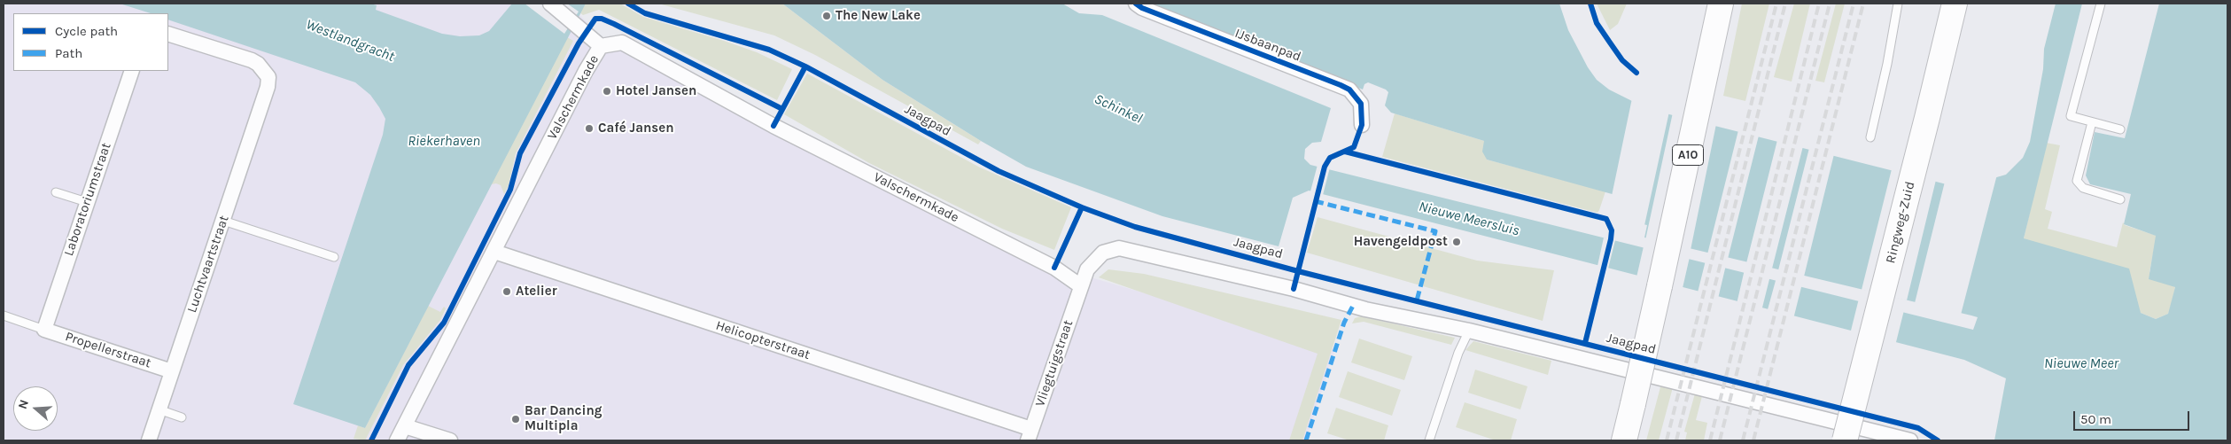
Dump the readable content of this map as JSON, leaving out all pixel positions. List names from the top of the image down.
{
  "streets": {
    "highway": ["A10", "Ringweg-Zuid"],
    "street": [
      "IJsbaanpad",
      "Valschermkade",
      "Jaagpad",
      "Laboratoriumstraat",
      "Luchtvaartstraat",
      "Helicopterstraat",
      "Propellerstraat",
      "Vliegtuigstraat"
    ]
  },
  "crossings": [
    ["Valschermkade", "Jaagpad"],
    ["Valschermkade", "Helicopterstraat"],
    ["Valschermkade", "Vliegtuigstraat"],
    ["Jaagpad", "Vliegtuigstraat"],
    ["Laboratoriumstraat", "Propellerstraat"],
    ["Luchtvaartstraat", "Propellerstraat"],
    ["Helicopterstraat", "Vliegtuigstraat"]
  ],
  "water": [
    "Westlandgracht",
    "Schinkel",
    "Riekerhaven",
    "Nieuwe Meersluis",
    "Nieuwe Meer"
  ],
  "places": [
    "The New Lake",
    "Hotel Jansen",
    "Café Jansen",
    "Havengeldpost",
    "Atelier",
    "Bar Dancing Multipla"
  ],
  "legend": ["Cycle path", "Path"],
  "scale_bar": "50 m",
  "north": "left"
}
